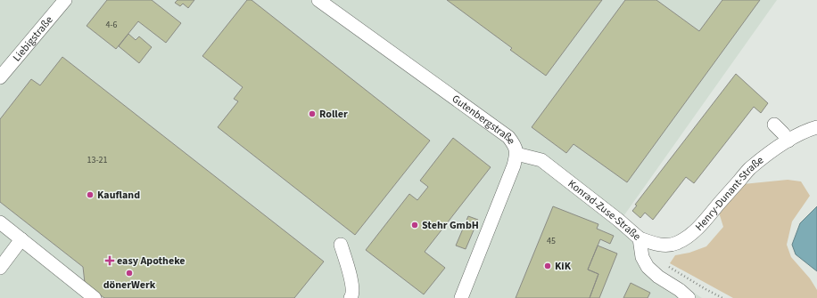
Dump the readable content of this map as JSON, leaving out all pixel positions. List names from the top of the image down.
{
  "streets": {
    "street": [
      "Liebigstraße",
      "Gutenbergstraße",
      "Henry-Dunant-Straße",
      "Konrad-Zuse-Straße"
    ]
  },
  "crossings": [
    ["Gutenbergstraße", "Konrad-Zuse-Straße"],
    ["Henry-Dunant-Straße", "Konrad-Zuse-Straße"]
  ],
  "places": {
    "other": [
      "Roller",
      "Kaufland",
      "Stehr GmbH",
      "KiK",
      "dönerWerk"
    ],
    "health": ["easy Apotheke"]
  },
  "house_numbers": ["4-6", "13-21", "45"]
}
